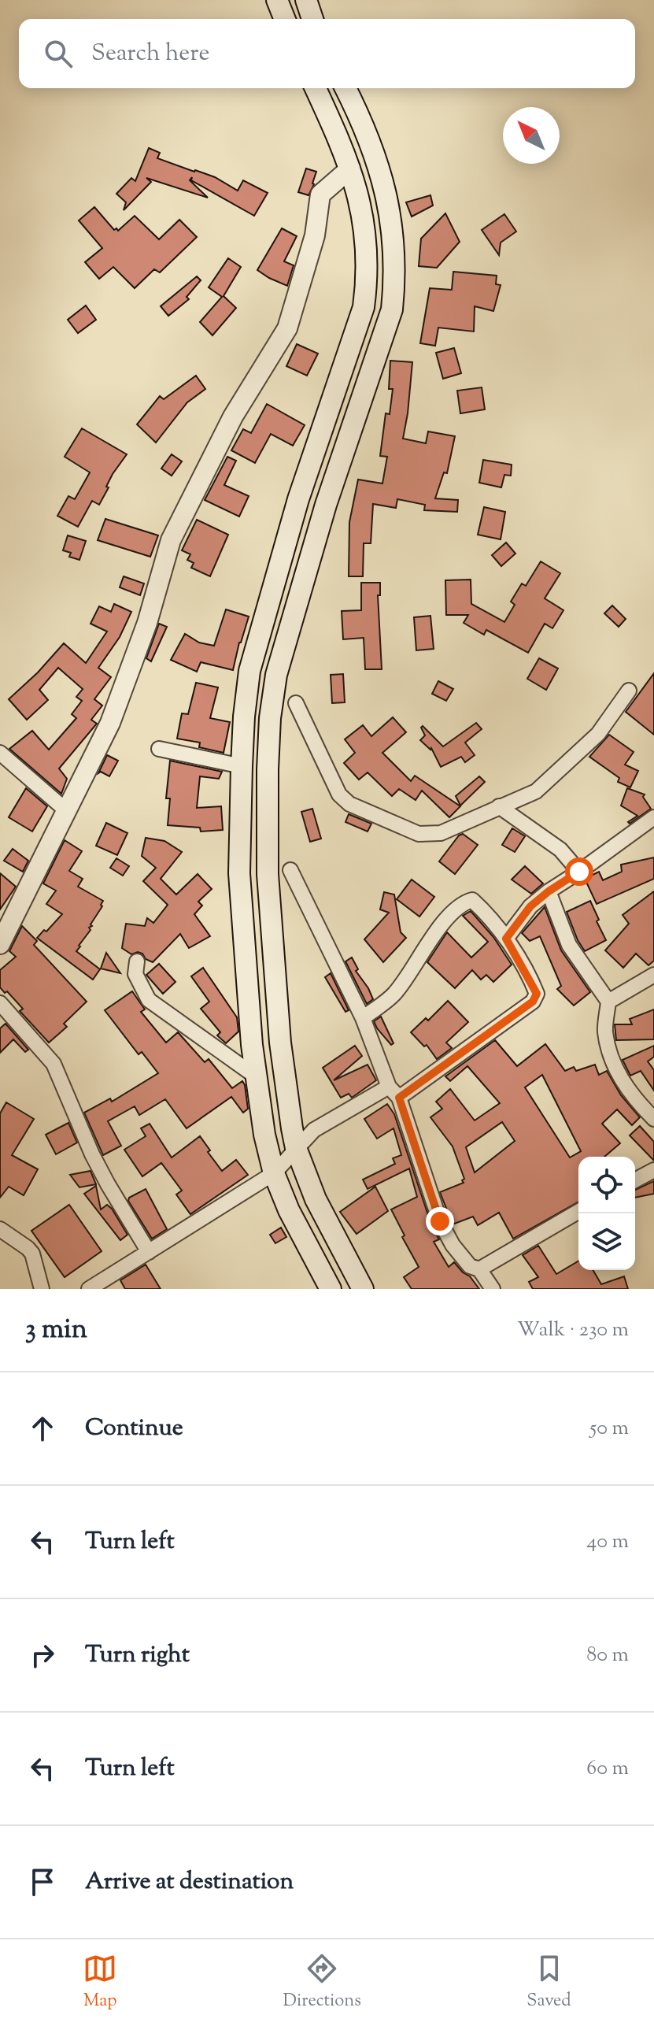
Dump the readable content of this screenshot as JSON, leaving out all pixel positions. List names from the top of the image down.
{
  "north": "top left",
  "page": {
    "search": "Search here",
    "heading": ["3 min", "Walk · 230 m"],
    "list": [
      ["Continue", "50 m"],
      ["Turn left", "40 m"],
      ["Turn right", "80 m"],
      ["Turn left", "60 m"],
      "Arrive at destination"
    ],
    "nav": ["Map", "Directions", "Saved"]
  }
}
